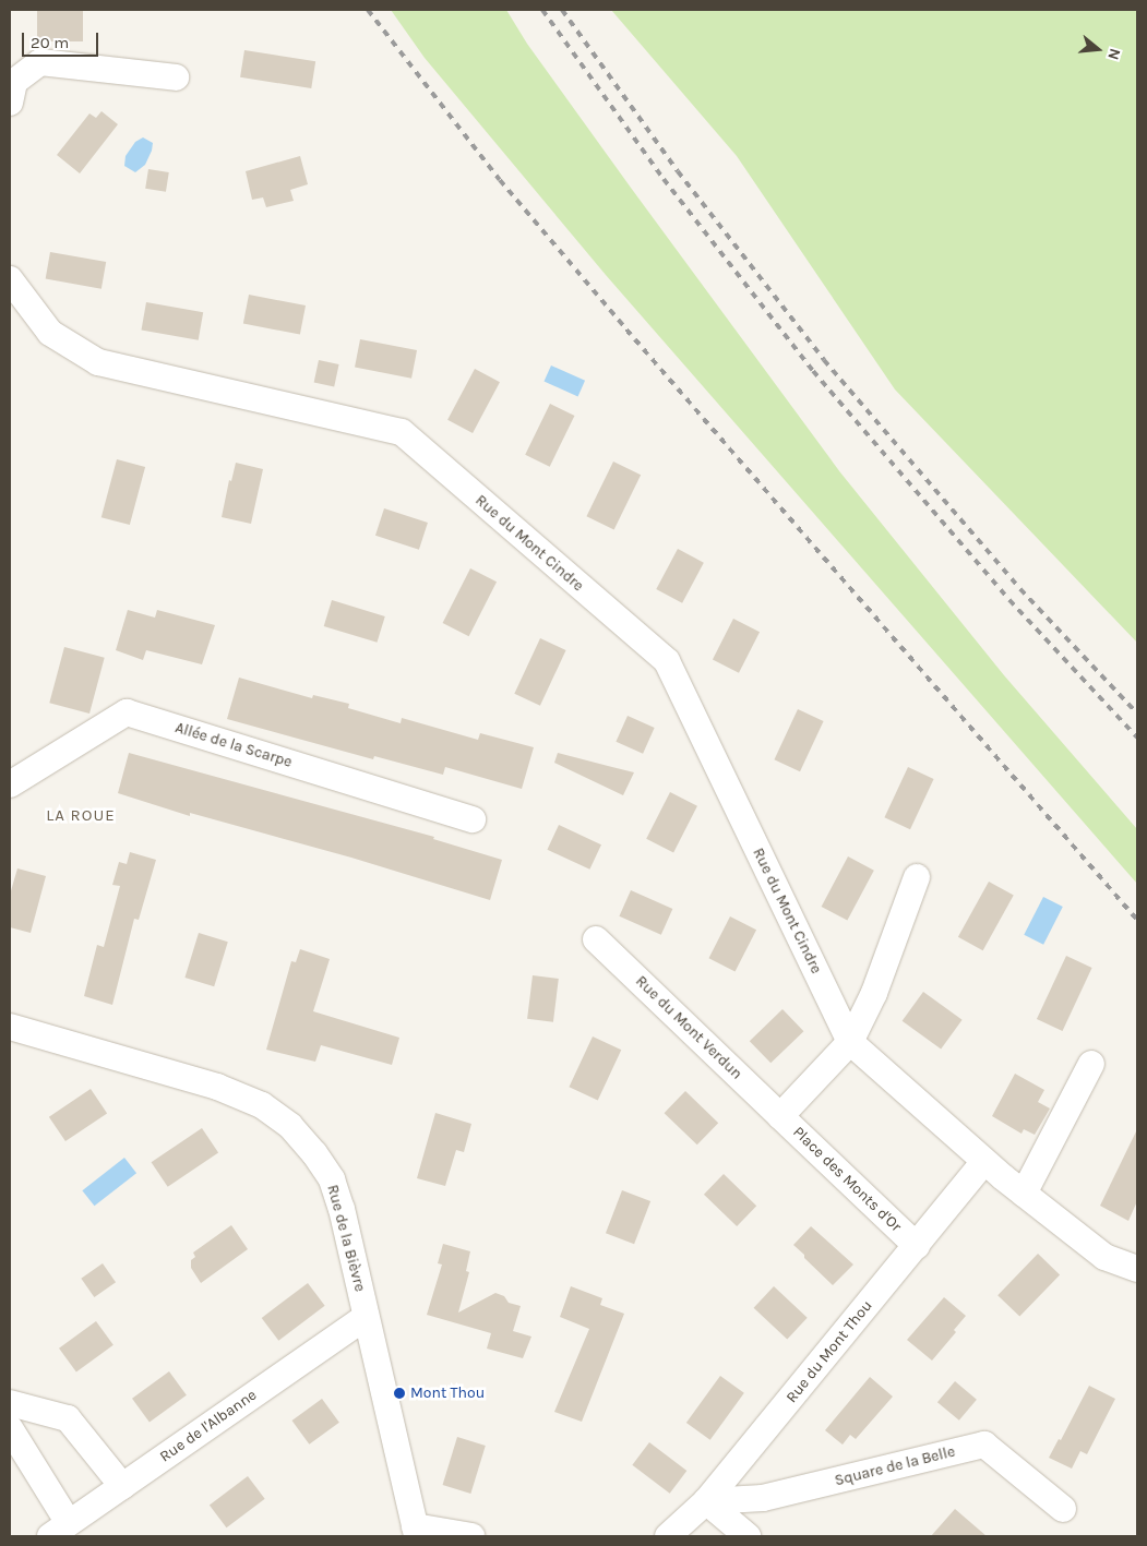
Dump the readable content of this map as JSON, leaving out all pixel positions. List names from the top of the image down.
{
  "streets": {
    "street": [
      "Rue du Mont Cindre",
      "Allée de la Scarpe",
      "Rue du Mont Verdun",
      "Place des Monts d'Or",
      "Rue de la Bièvre",
      "Rue du Mont Thou",
      "Rue de l'Albanne",
      "Square de la Belle"
    ]
  },
  "crossings": [
    ["Rue du Mont Cindre", "Place des Monts d'Or"],
    ["Rue du Mont Cindre", "Rue du Mont Thou"],
    ["Rue du Mont Verdun", "Place des Monts d'Or"],
    ["Place des Monts d'Or", "Rue du Mont Thou"],
    ["Rue de la Bièvre", "Rue de l'Albanne"],
    ["Rue du Mont Thou", "Square de la Belle"]
  ],
  "districts": ["LA ROUE"],
  "places": ["Mont Thou"],
  "scale_bar": "20 m",
  "north": "right"
}
